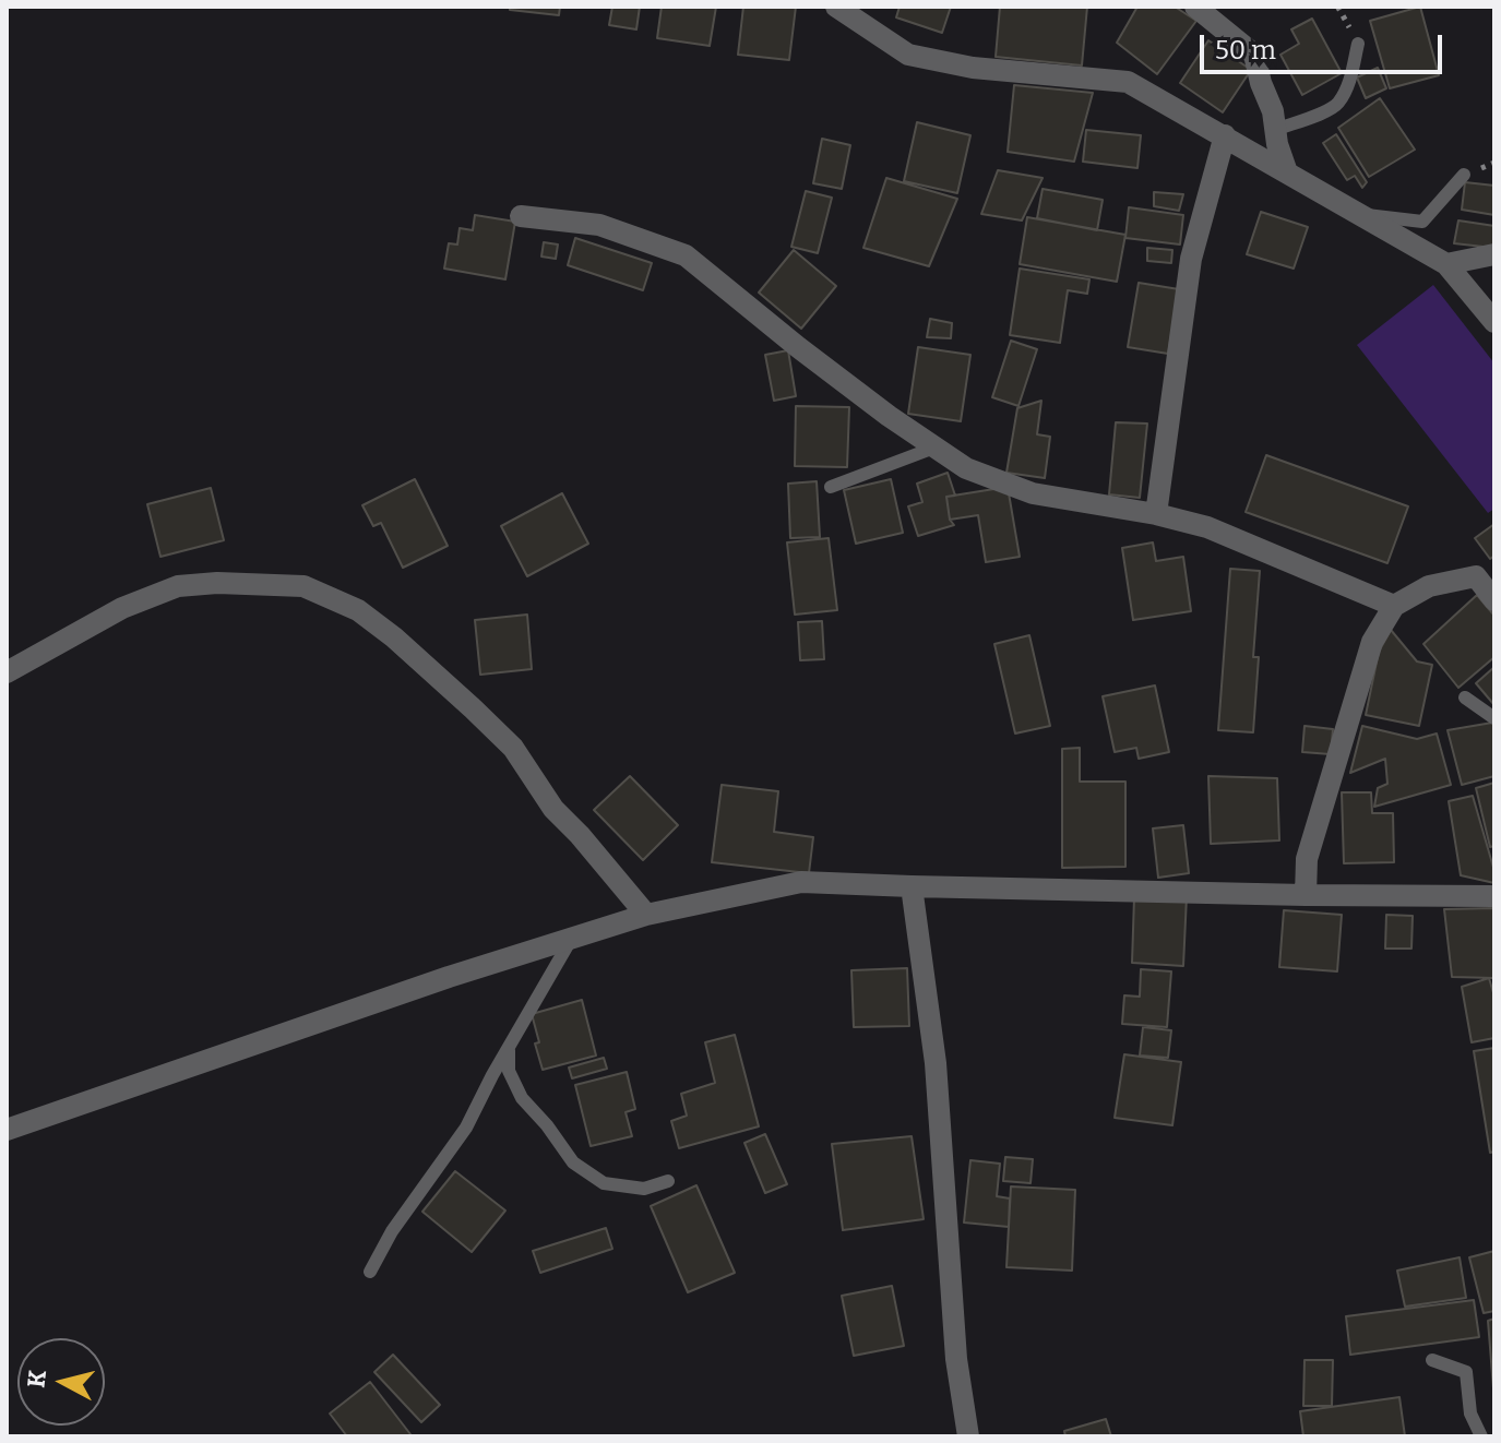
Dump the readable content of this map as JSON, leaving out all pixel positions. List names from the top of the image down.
{
  "scale_bar": "50 m",
  "north": "left"
}
